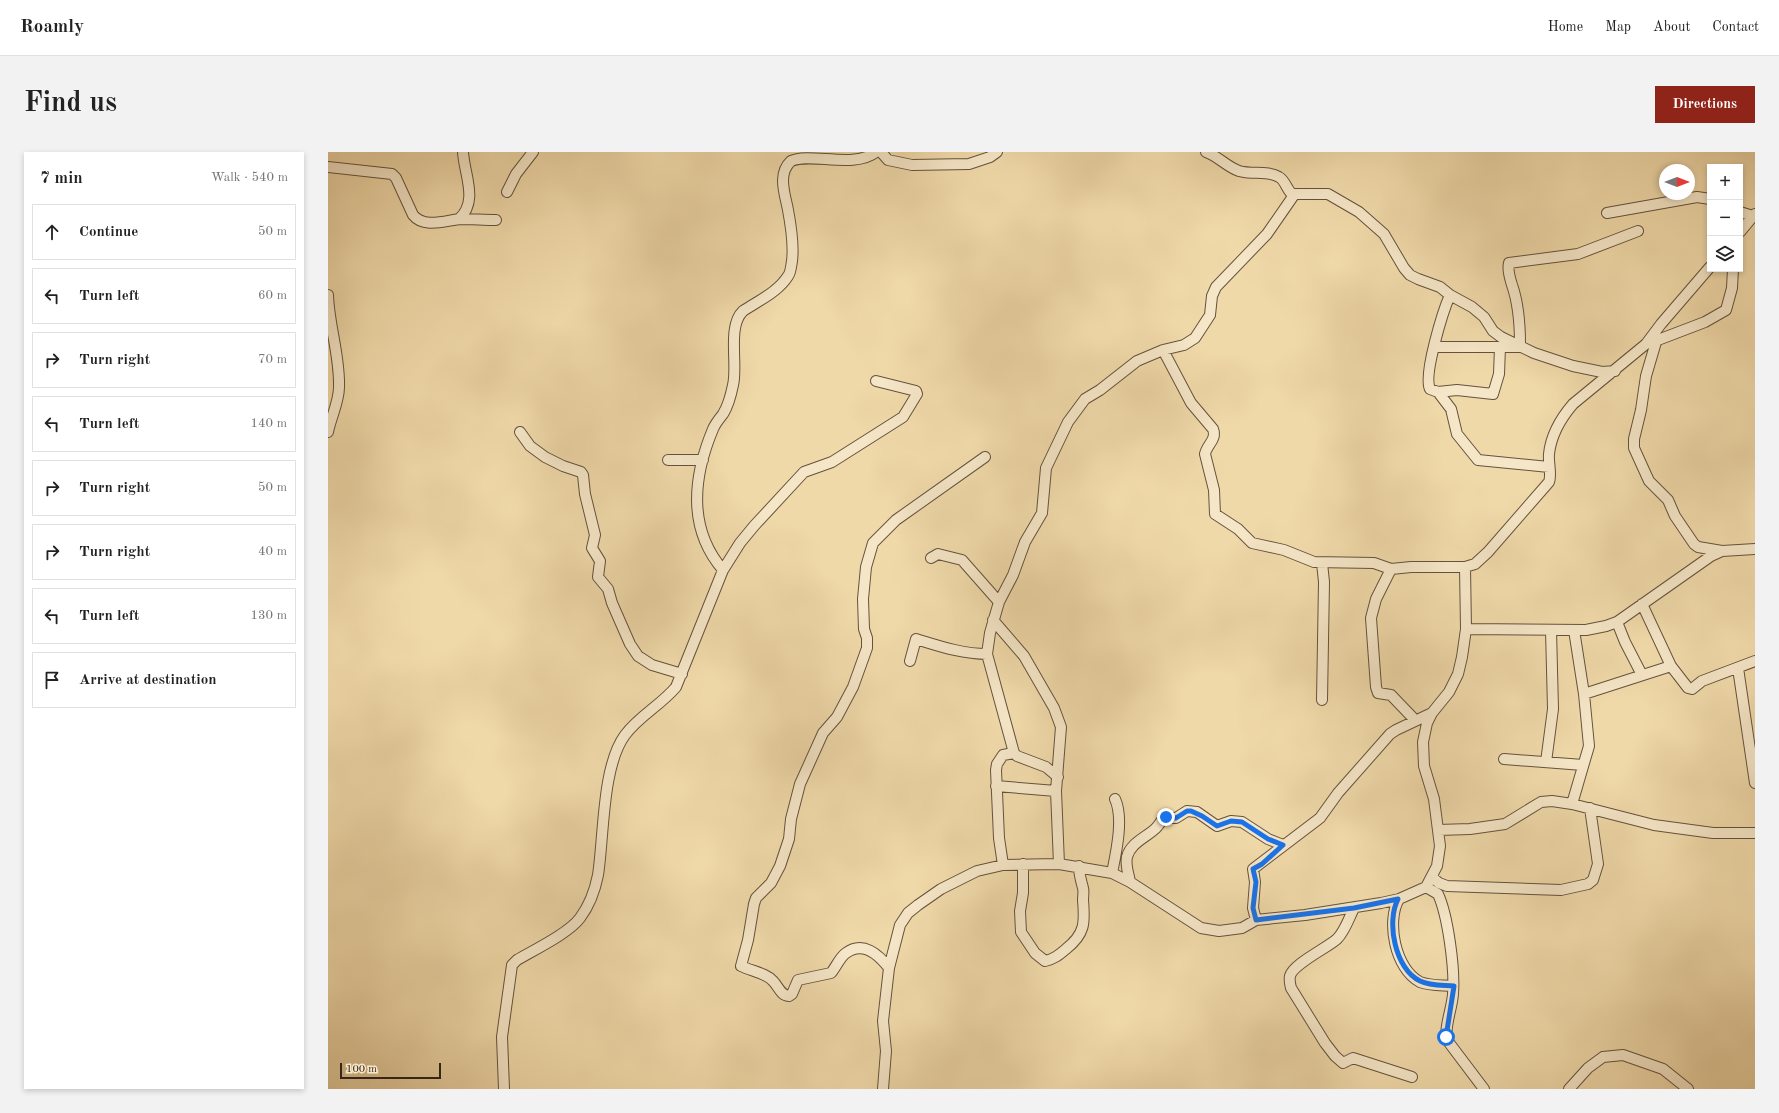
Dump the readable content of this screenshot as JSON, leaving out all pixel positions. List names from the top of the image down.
{
  "scale_bar": "100 m",
  "north": "right",
  "page": {
    "header": "Roamly",
    "nav": [
      "Home",
      "Map",
      "About",
      "Contact"
    ],
    "buttons": "Directions",
    "title": "Find us",
    "heading": ["7 min", "Walk · 540 m"],
    "map_buttons": ["+", "−"],
    "list": [
      ["Continue", "50 m"],
      ["Turn left", "60 m"],
      ["Turn right", "70 m"],
      ["Turn left", "140 m"],
      ["Turn right", "50 m"],
      ["Turn right", "40 m"],
      ["Turn left", "130 m"],
      "Arrive at destination"
    ],
    "scale": "100 m"
  }
}
